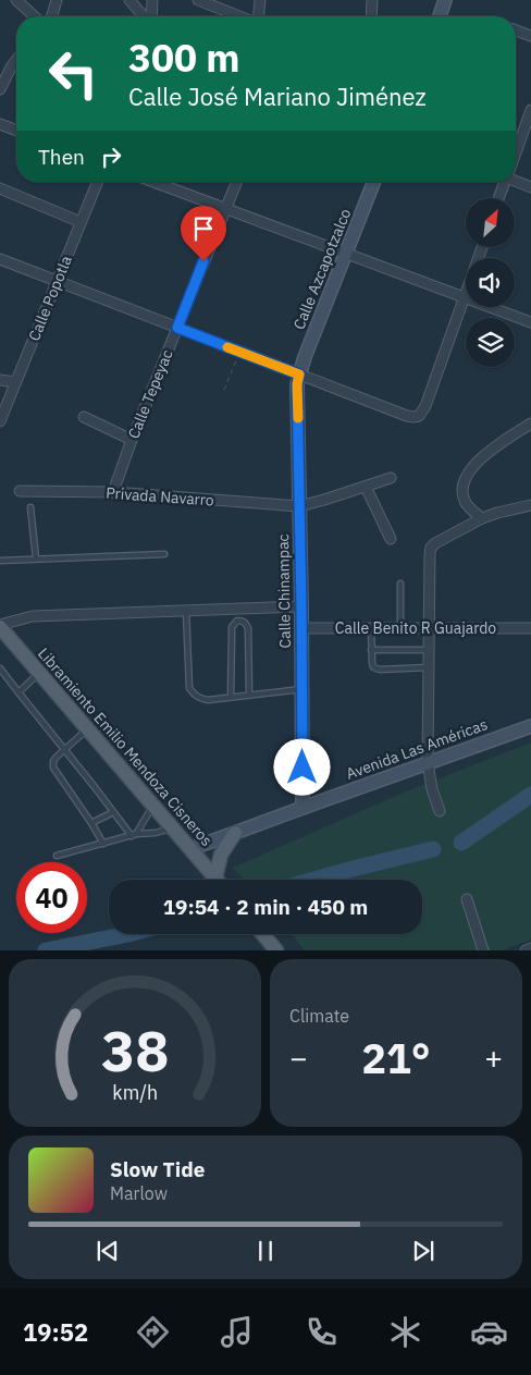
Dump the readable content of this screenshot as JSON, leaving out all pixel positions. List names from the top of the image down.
{
  "streets": {
    "main road": ["Libramiento Emilio Mendoza Cisneros"],
    "street": [
      "Calle Azcapotzalco",
      "Calle Popotla",
      "Calle Tepeyac",
      "Privada Navarro",
      "Calle Chinampac",
      "Calle Benito R Guajardo",
      "Avenida Las Américas"
    ]
  },
  "crossings": [
    ["Calle Azcapotzalco", "Calle Chinampac"],
    ["Calle Tepeyac", "Privada Navarro"],
    ["Privada Navarro", "Calle Chinampac"],
    ["Calle Chinampac", "Calle Benito R Guajardo"],
    ["Calle Chinampac", "Avenida Las Américas"],
    ["Libramiento Emilio Mendoza Cisneros", "Avenida Las Américas"]
  ],
  "north": "top right",
  "page": {
    "turn": ["300 m", "Calle José Mariano Jiménez"],
    "then": "Then",
    "limit": "40",
    "trip": "19:54 · 2 min · 450 m",
    "tile": "Climate",
    "heat": ["−", "21°", "+"],
    "song": ["Slow Tide", "Marlow"],
    "tabs": "19:52",
    "gauge": ["38", "km/h"]
  }
}
